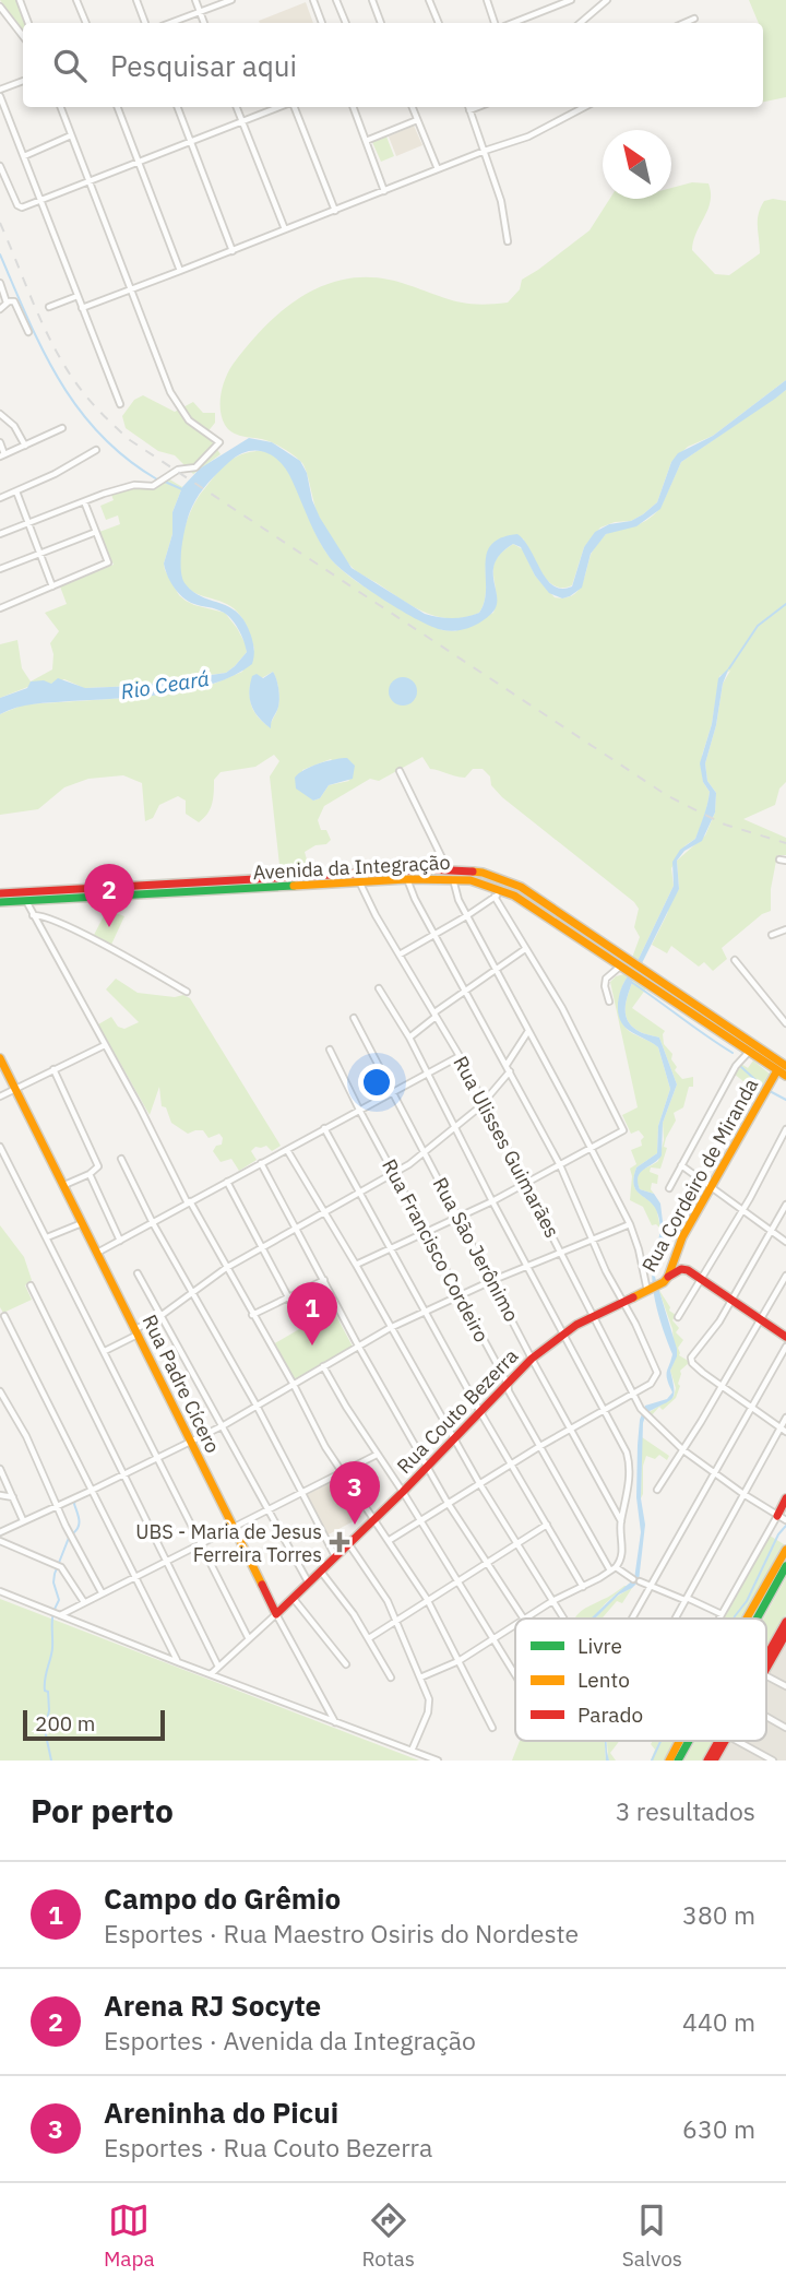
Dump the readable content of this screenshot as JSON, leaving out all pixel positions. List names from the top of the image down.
{
  "streets": {
    "main road": [
      "Avenida da Integração",
      "Rua Cordeiro de Miranda",
      "Rua Padre Cícero",
      "Rua Couto Bezerra"
    ],
    "street": ["Rua Ulisses Guimarães", "Rua São Jerônimo", "Rua Francisco Cordeiro"]
  },
  "crossings": [
    ["Avenida da Integração", "Rua Ulisses Guimarães"],
    ["Avenida da Integração", "Rua Cordeiro de Miranda"],
    ["Rua Ulisses Guimarães", "Rua Couto Bezerra"],
    ["Rua Cordeiro de Miranda", "Rua Couto Bezerra"],
    ["Rua São Jerônimo", "Rua Couto Bezerra"],
    ["Rua Francisco Cordeiro", "Rua Couto Bezerra"],
    ["Rua Padre Cícero", "Rua Couto Bezerra"]
  ],
  "water": ["Rio Ceará"],
  "places": {
    "health": ["UBS - Maria de Jesus Ferreira Torres"]
  },
  "legend": ["Livre", "Lento", "Parado"],
  "scale_bar": "200 m",
  "north": "top left",
  "page": {
    "search": "Pesquisar aqui",
    "pins": ["2", "1", "3"],
    "scale": "200 m",
    "heading": ["Por perto", "3 resultados"],
    "list": [
      {
        "mark": "1",
        "name": "Campo do Grêmio",
        "note": "Esportes · Rua Maestro Osiris do Nordeste",
        "value": "380 m"
      },
      {
        "mark": "2",
        "name": "Arena RJ Socyte",
        "note": "Esportes · Avenida da Integração",
        "value": "440 m"
      },
      {
        "mark": "3",
        "name": "Areninha do Picui",
        "note": "Esportes · Rua Couto Bezerra",
        "value": "630 m"
      }
    ],
    "nav": ["Mapa", "Rotas", "Salvos"]
  }
}
